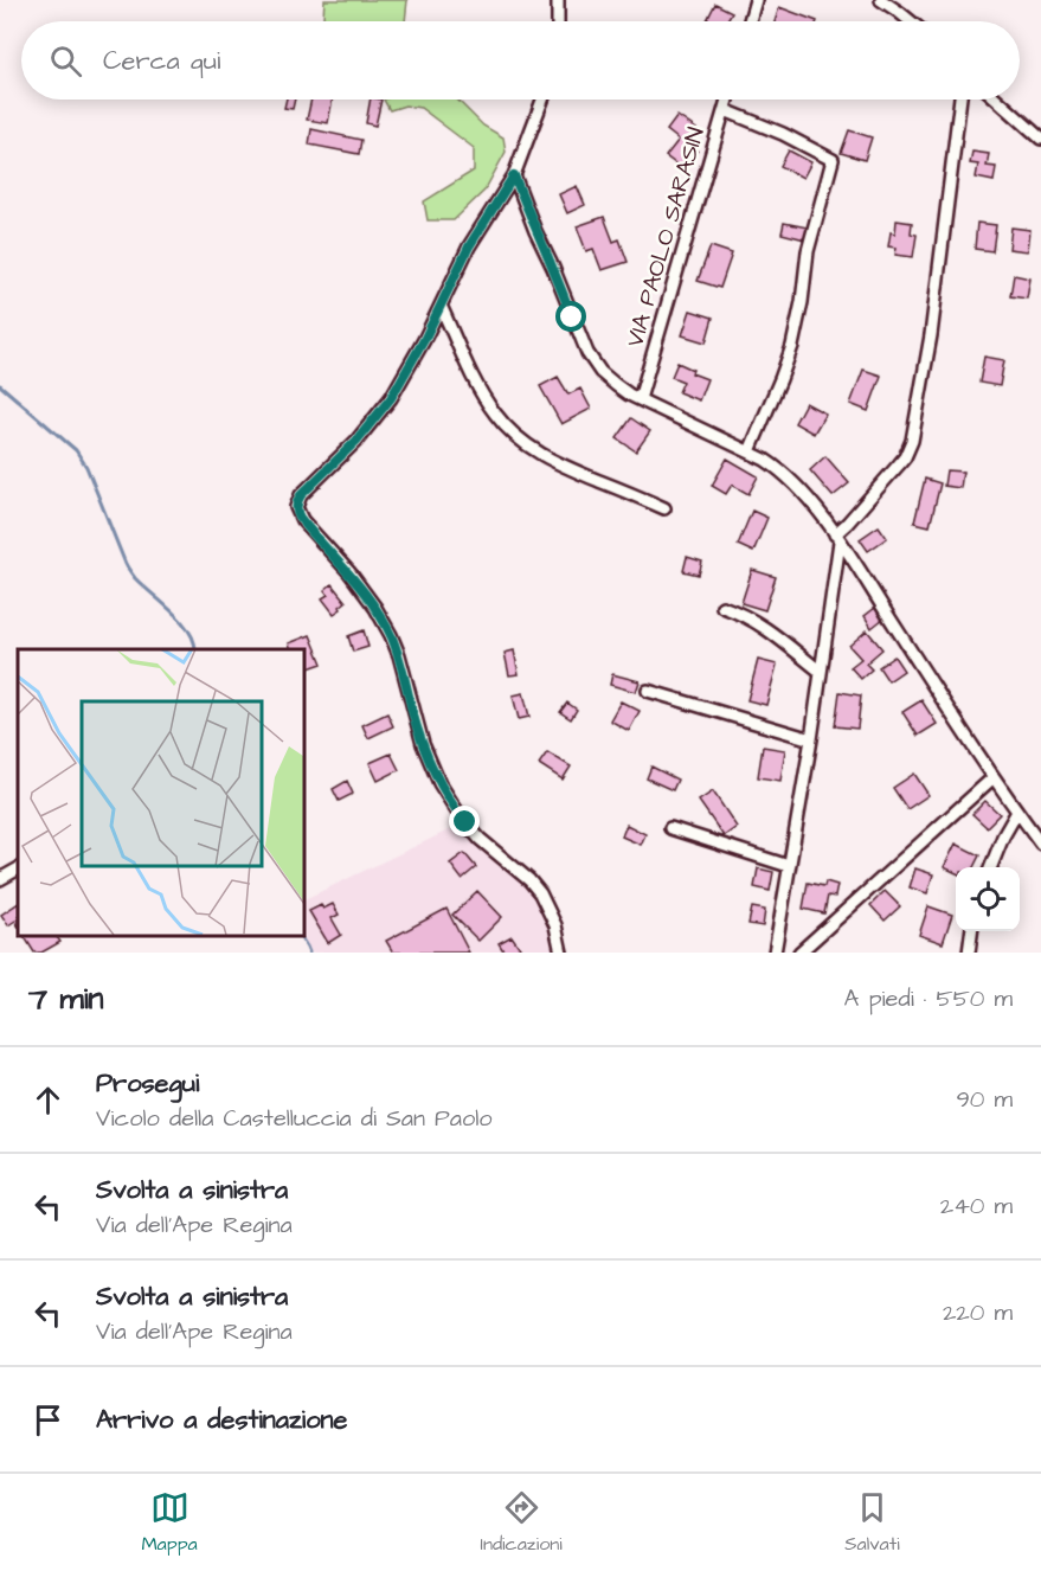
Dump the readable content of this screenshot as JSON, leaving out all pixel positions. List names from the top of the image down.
{
  "streets": {
    "street": ["VIA PAOLO SARASIN"]
  },
  "page": {
    "search": "Cerca qui",
    "heading": ["7 min", "A piedi · 550 m"],
    "list": [
      ["Prosegui", "Vicolo della Castelluccia di San Paolo", "90 m"],
      ["Svolta a sinistra", "Via dell'Ape Regina", "240 m"],
      ["Svolta a sinistra", "Via dell'Ape Regina", "220 m"],
      "Arrivo a destinazione"
    ],
    "nav": ["Mappa", "Indicazioni", "Salvati"]
  }
}
